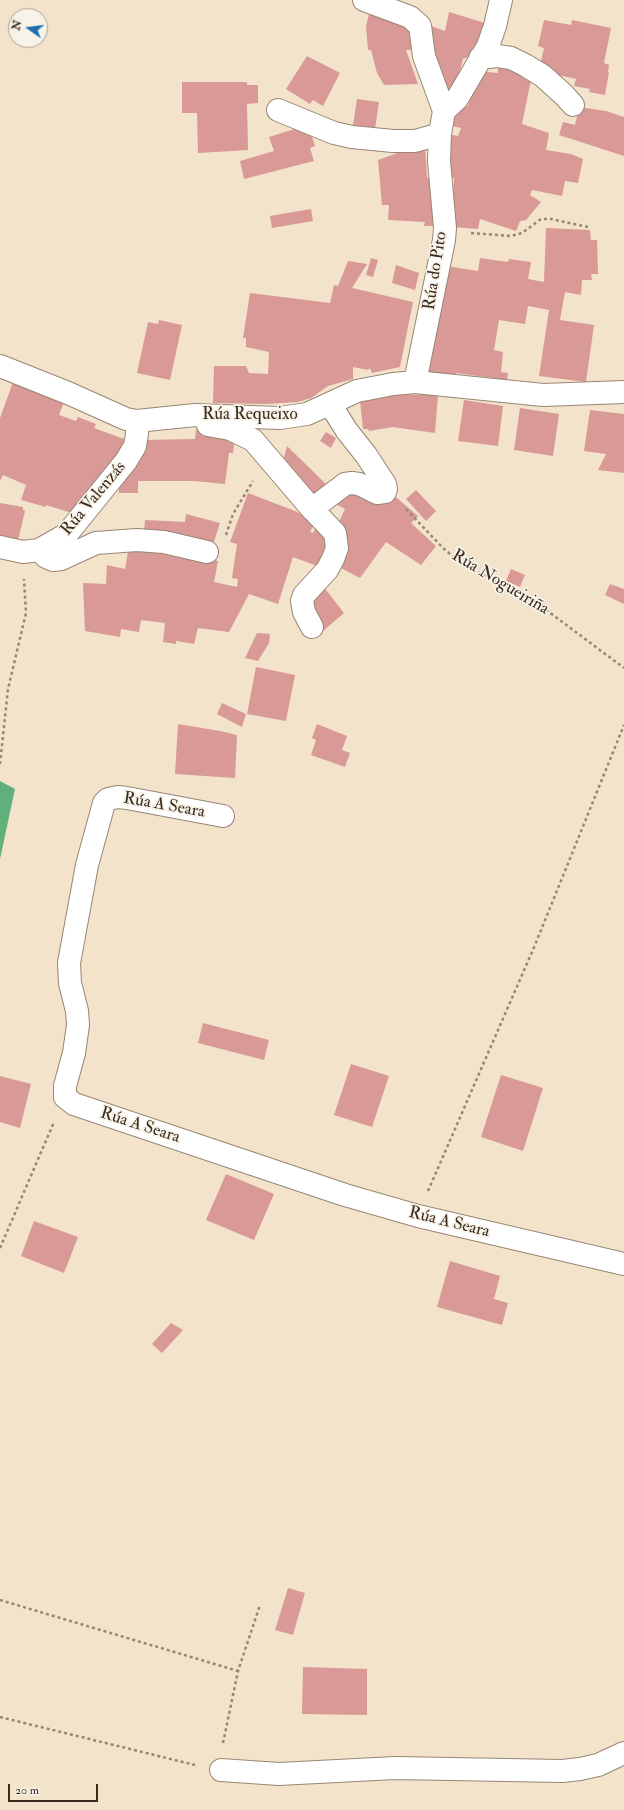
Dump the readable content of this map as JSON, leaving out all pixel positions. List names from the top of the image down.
{
  "streets": {
    "street": [
      "Rúa do Pito",
      "Rúa Requeixo",
      "Rúa Valenzás",
      "Rúa A Seara"
    ],
    "path": ["Rúa Nogueiriña"]
  },
  "crossings": [
    ["Rúa do Pito", "Rúa Requeixo"],
    ["Rúa Requeixo", "Rúa Valenzás"]
  ],
  "scale_bar": "20 m",
  "north": "left"
}
